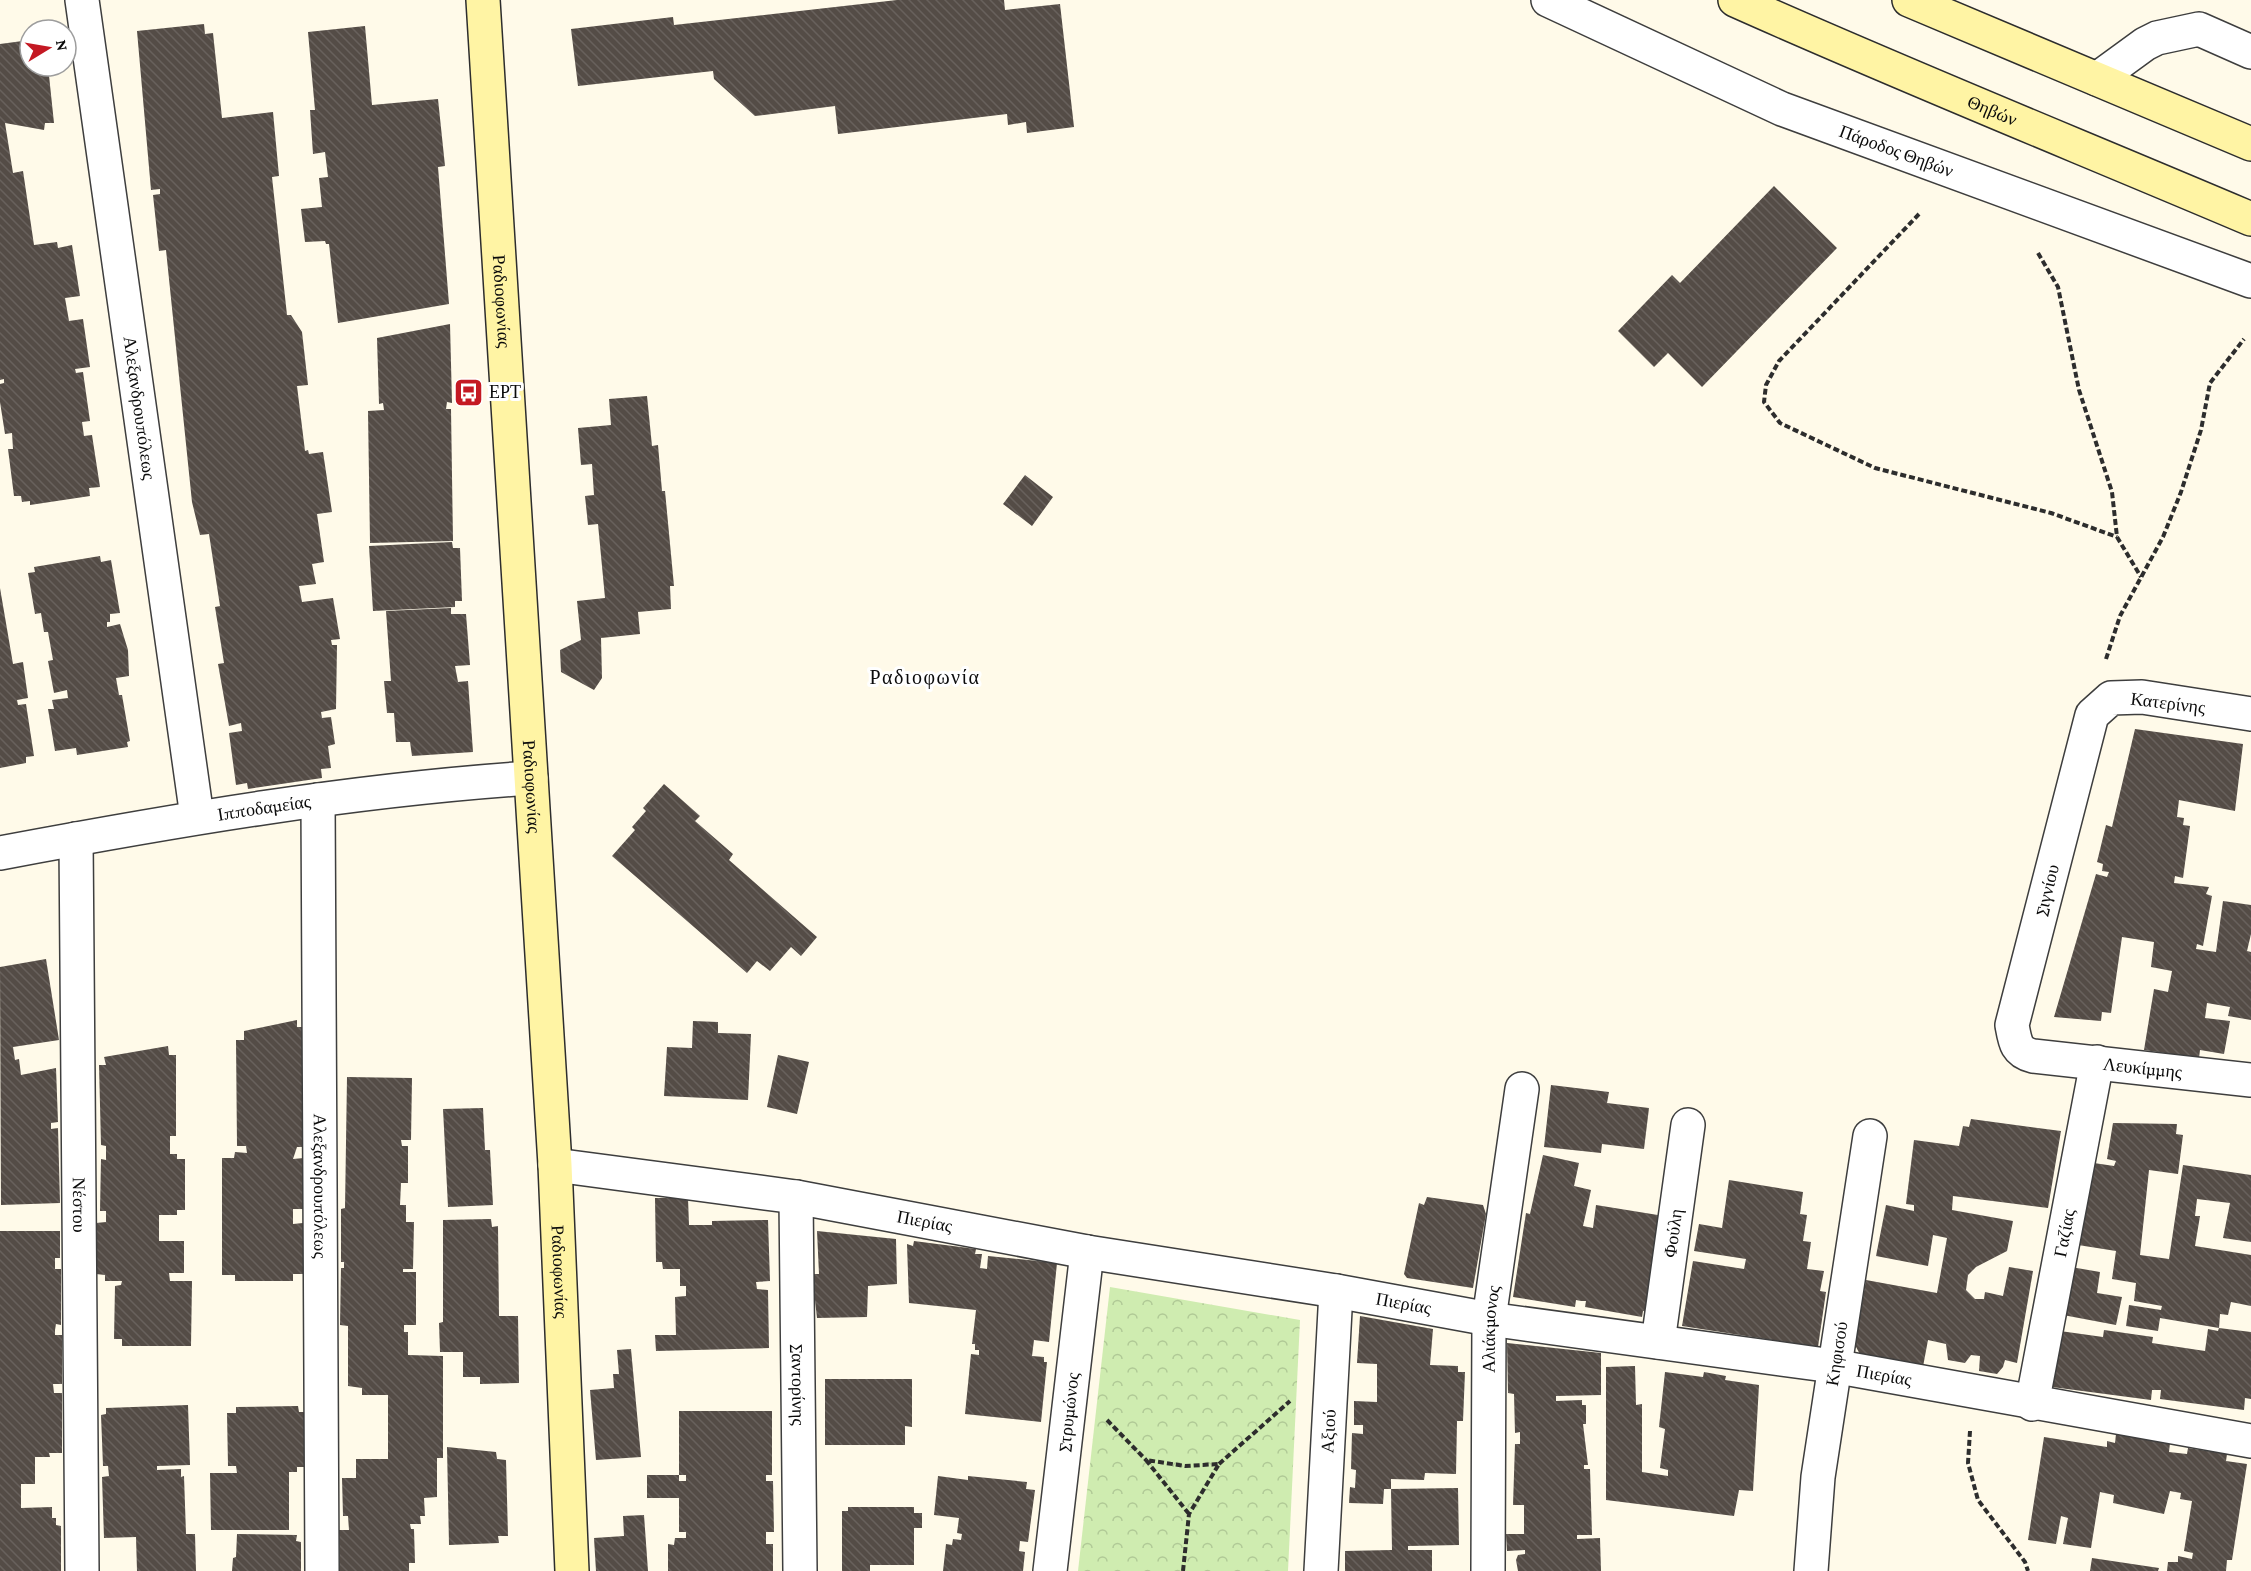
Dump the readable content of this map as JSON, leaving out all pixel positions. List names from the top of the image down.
{
  "streets": {
    "street": [
      "Θηβών",
      "Πάροδος Θηβών",
      "Ραδιοφωνίας",
      "Αλεξανδρουπόλεως",
      "Κατερίνης",
      "Ιπποδαμείας",
      "Σιγνίου",
      "Λευκίμμης",
      "Νέστου",
      "Πιερίας",
      "Γαζίας",
      "Φούλη",
      "Αλιάκμονος",
      "Κηφισού",
      "Σαντορίνης",
      "Στρυμώνος",
      "Αξιού"
    ]
  },
  "crossings": [
    ["Ραδιοφωνίας", "Ιπποδαμείας"],
    ["Ραδιοφωνίας", "Πιερίας"],
    ["Αλεξανδρουπόλεως", "Ιπποδαμείας"],
    ["Κατερίνης", "Σιγνίου"],
    ["Ιπποδαμείας", "Νέστου"],
    ["Σιγνίου", "Λευκίμμης"],
    ["Λευκίμμης", "Γαζίας"],
    ["Πιερίας", "Γαζίας"],
    ["Πιερίας", "Φούλη"],
    ["Πιερίας", "Αλιάκμονος"],
    ["Πιερίας", "Κηφισού"],
    ["Πιερίας", "Σαντορίνης"],
    ["Πιερίας", "Στρυμώνος"],
    ["Πιερίας", "Αξιού"]
  ],
  "districts": ["Ραδιοφωνία"],
  "places": {
    "bus stop": ["ΕΡΤ"]
  },
  "north": "right"
}
